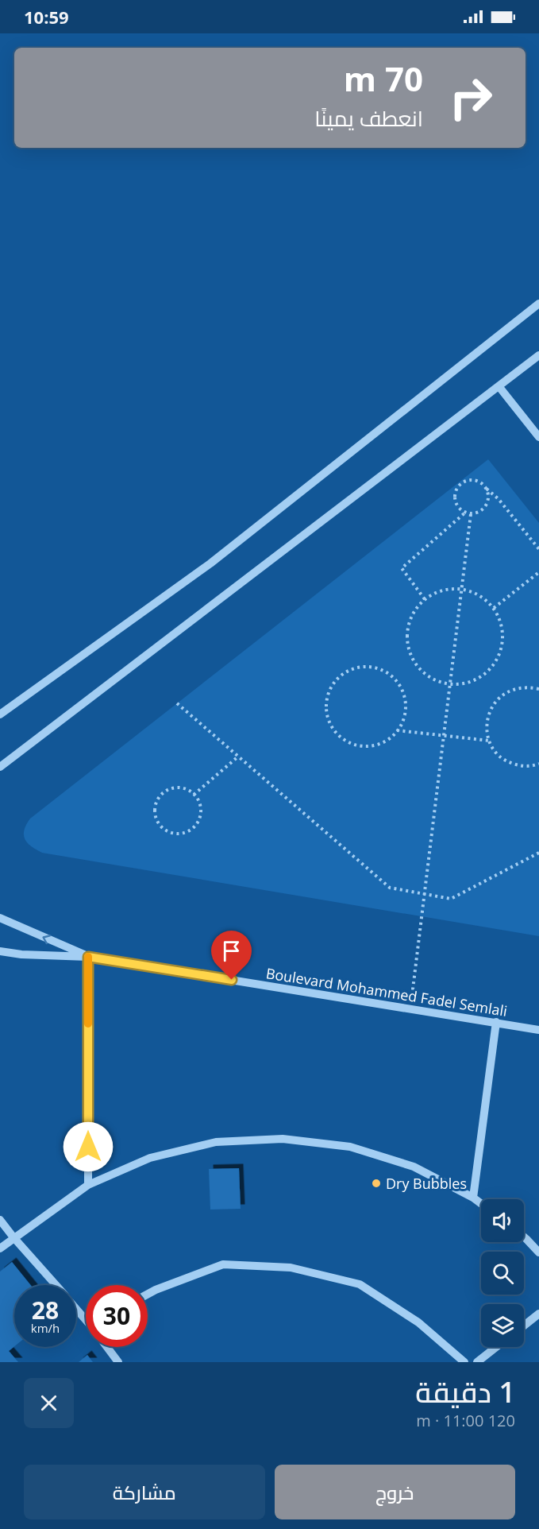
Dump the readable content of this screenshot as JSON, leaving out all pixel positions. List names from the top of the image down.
{
  "streets": {
    "street": ["Boulevard Mohammed Fadel Semlali"]
  },
  "places": ["Dry Bubbles"],
  "page": {
    "status": "10:59",
    "turn": ["70 m", "انعطف يمينًا"],
    "speed": "28 km/h",
    "limit": "30",
    "heading": ["1 دقيقة", "120 m · 11:00"],
    "buttons": ["خروج", "مشاركة"]
  }
}
